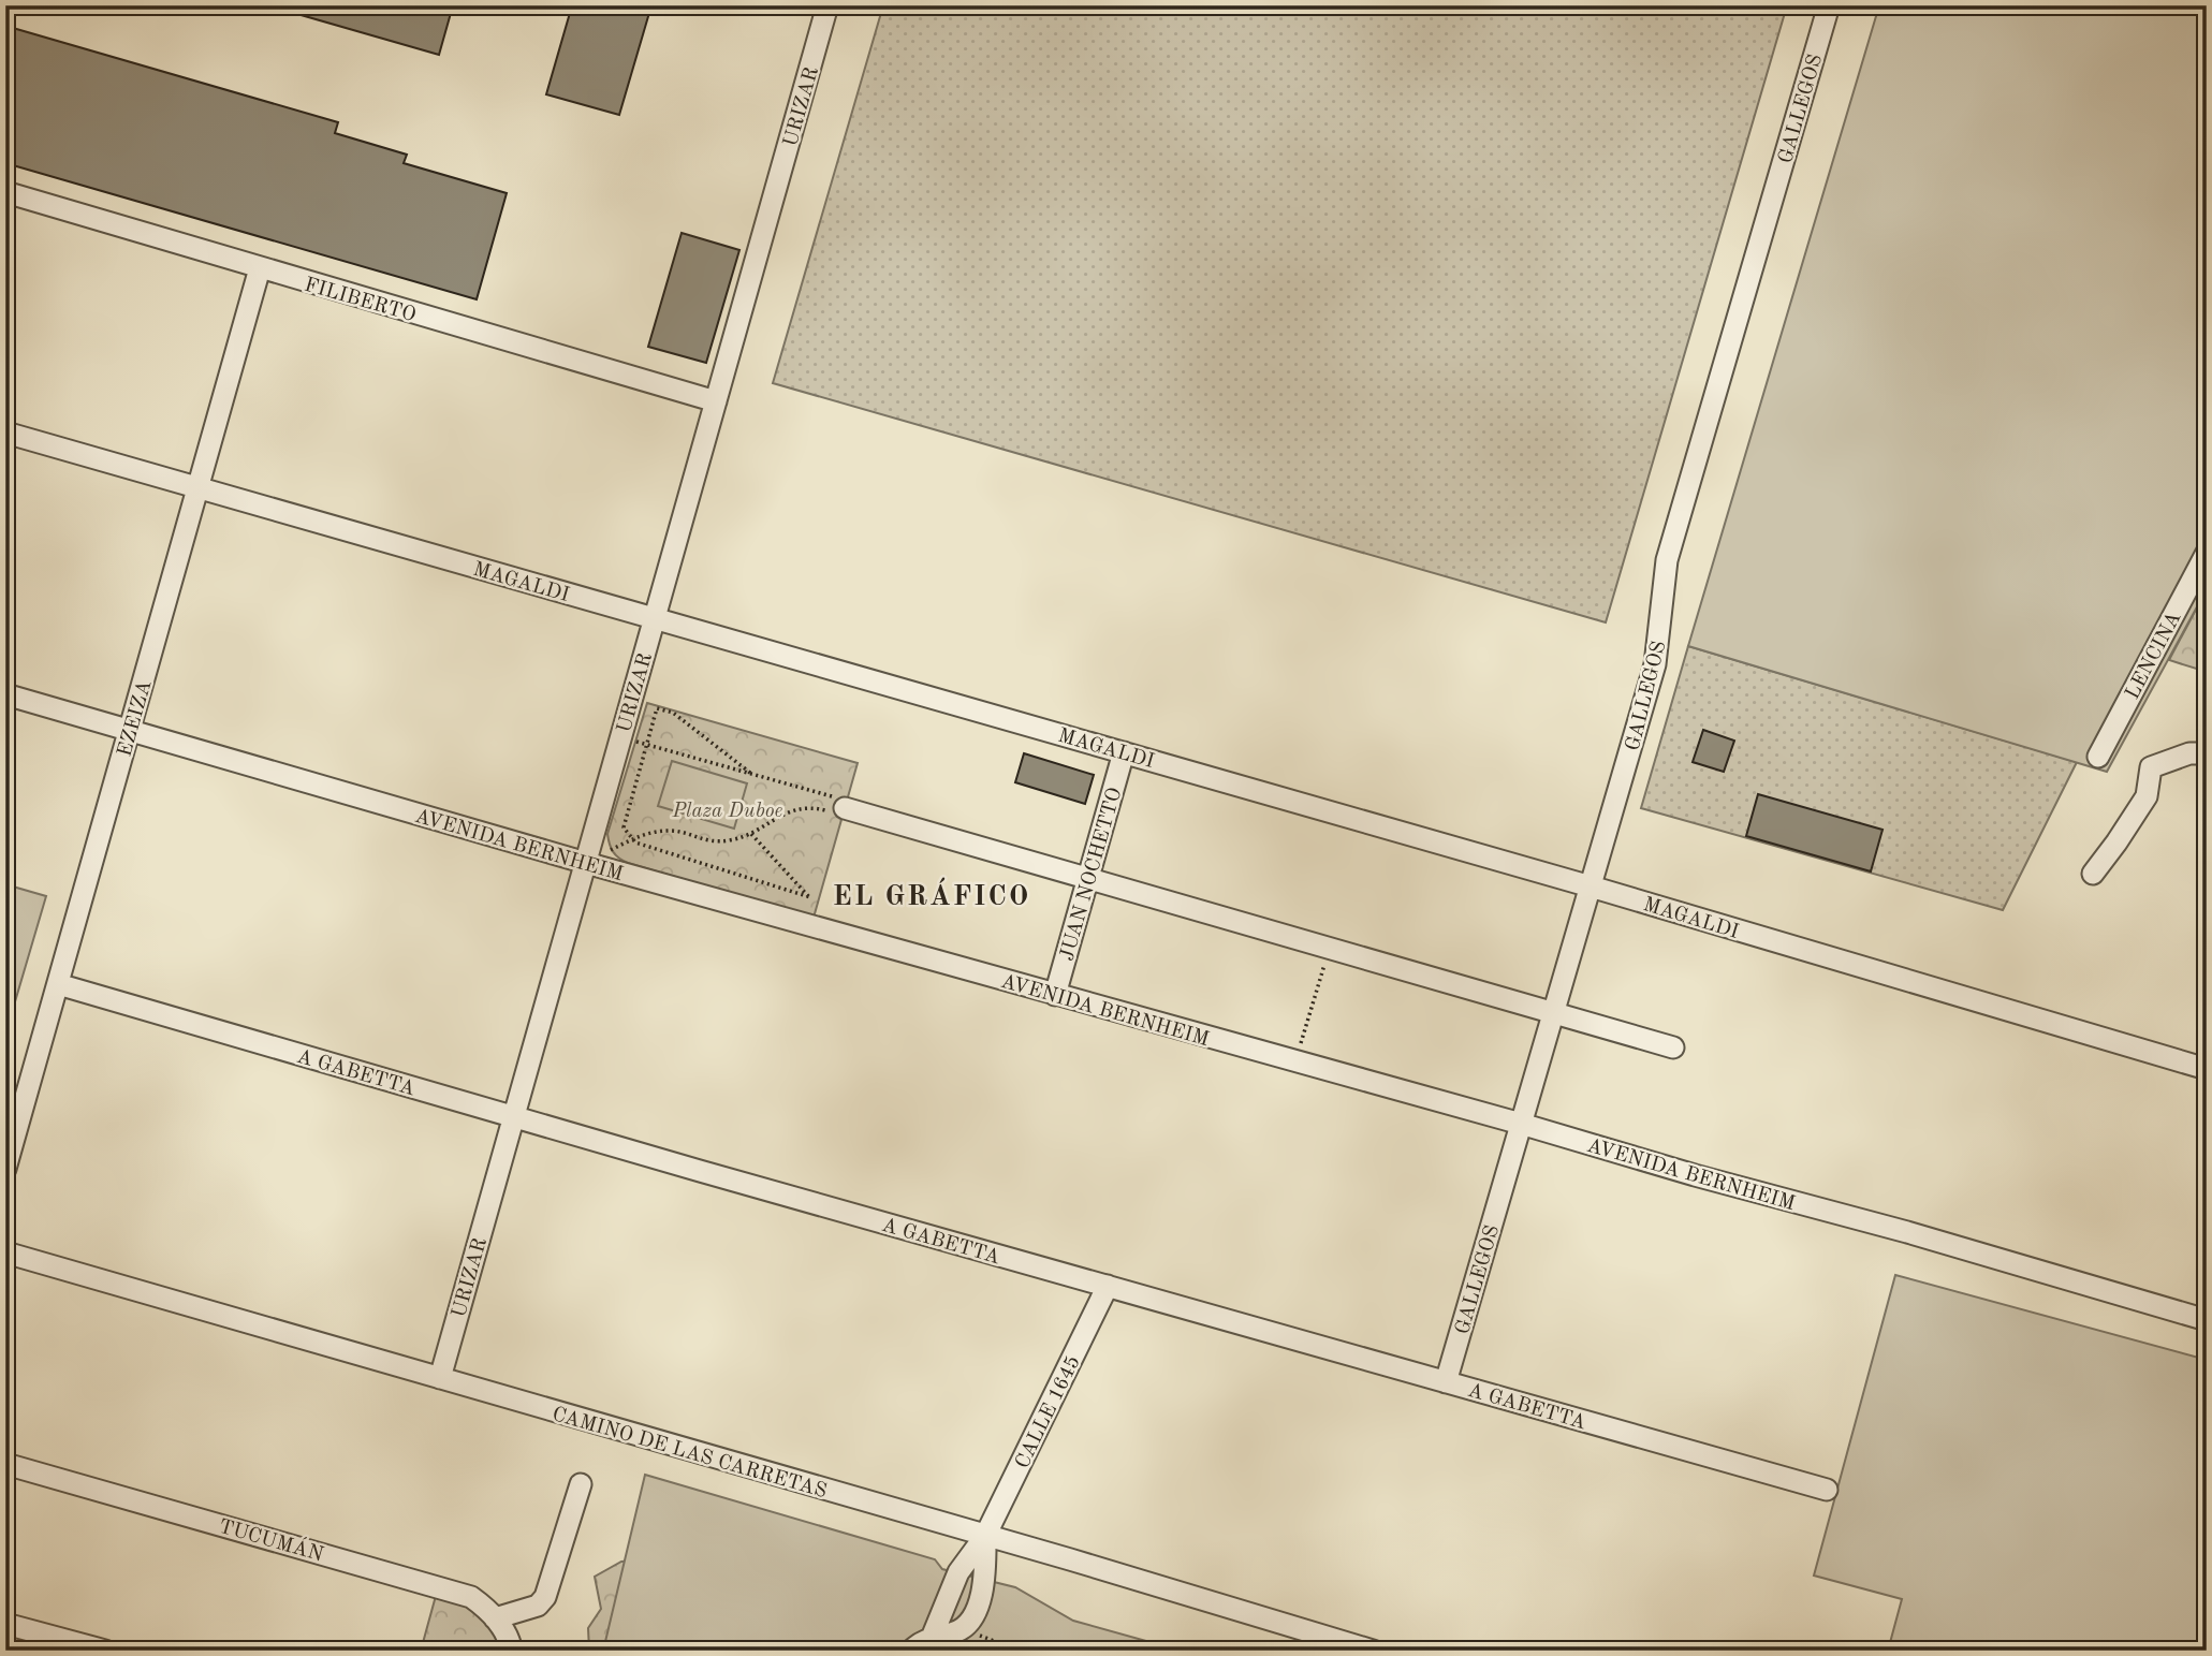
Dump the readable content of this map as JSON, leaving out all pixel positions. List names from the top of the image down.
{
  "streets": {
    "street": [
      "URIZAR",
      "GALLEGOS",
      "FILIBERTO",
      "MAGALDI",
      "LENCINA",
      "EZEIZA",
      "AVENIDA BERNHEIM",
      "JUAN NOCHETTO",
      "A GABETTA",
      "CALLE 1645",
      "CAMINO DE LAS CARRETAS",
      "TUCUMÁN"
    ]
  },
  "crossings": [
    ["URIZAR", "FILIBERTO"],
    ["URIZAR", "MAGALDI"],
    ["URIZAR", "AVENIDA BERNHEIM"],
    ["URIZAR", "A GABETTA"],
    ["URIZAR", "CAMINO DE LAS CARRETAS"],
    ["GALLEGOS", "MAGALDI"],
    ["GALLEGOS", "AVENIDA BERNHEIM"],
    ["GALLEGOS", "A GABETTA"],
    ["FILIBERTO", "EZEIZA"],
    ["MAGALDI", "EZEIZA"],
    ["MAGALDI", "JUAN NOCHETTO"],
    ["EZEIZA", "AVENIDA BERNHEIM"],
    ["EZEIZA", "A GABETTA"],
    ["AVENIDA BERNHEIM", "JUAN NOCHETTO"],
    ["A GABETTA", "CALLE 1645"],
    ["CALLE 1645", "CAMINO DE LAS CARRETAS"]
  ],
  "districts": ["EL GRÁFICO"],
  "parks": ["Plaza Duboe"]
}
